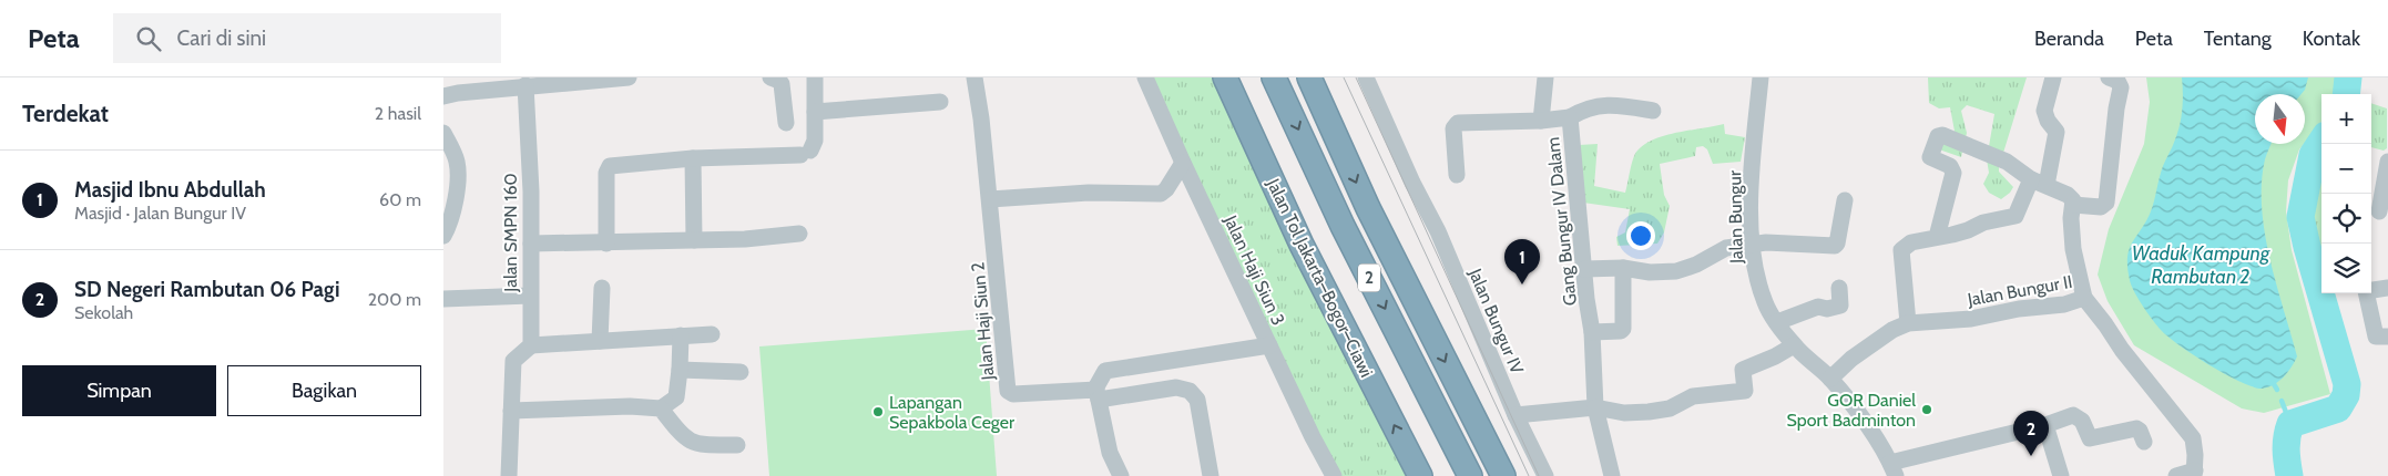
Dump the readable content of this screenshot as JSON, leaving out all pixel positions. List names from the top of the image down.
{
  "streets": {
    "highway": ["Jalan Tol Jakarta–Bogor–Ciawi", "2"],
    "street": [
      "Jalan Bungur",
      "Gang Bungur IV Dalam",
      "Jalan SMPN 160",
      "Jalan Haji Siun 3",
      "Jalan Bungur II",
      "Jalan Haji Siun 2",
      "Jalan Bungur IV"
    ]
  },
  "crossings": [
    ["Jalan Bungur", "Jalan Bungur II"]
  ],
  "water": ["Waduk Kampung Rambutan 2"],
  "places": ["GOR Daniel Sport Badminton", "Lapangan Sepakbola Ceger"],
  "north": "bottom",
  "page": {
    "header": "Peta",
    "search": "Cari di sini",
    "nav": [
      "Beranda",
      "Peta",
      "Tentang",
      "Kontak"
    ],
    "heading": ["Terdekat", "2 hasil"],
    "map_buttons": ["+", "−"],
    "list": [
      {
        "mark": "1",
        "name": "Masjid Ibnu Abdullah",
        "note": "Masjid · Jalan Bungur IV",
        "value": "60 m"
      },
      {
        "mark": "2",
        "name": "SD Negeri Rambutan 06 Pagi",
        "note": "Sekolah",
        "value": "200 m"
      }
    ],
    "pins": ["1", "2"],
    "buttons": ["Simpan", "Bagikan"]
  }
}
